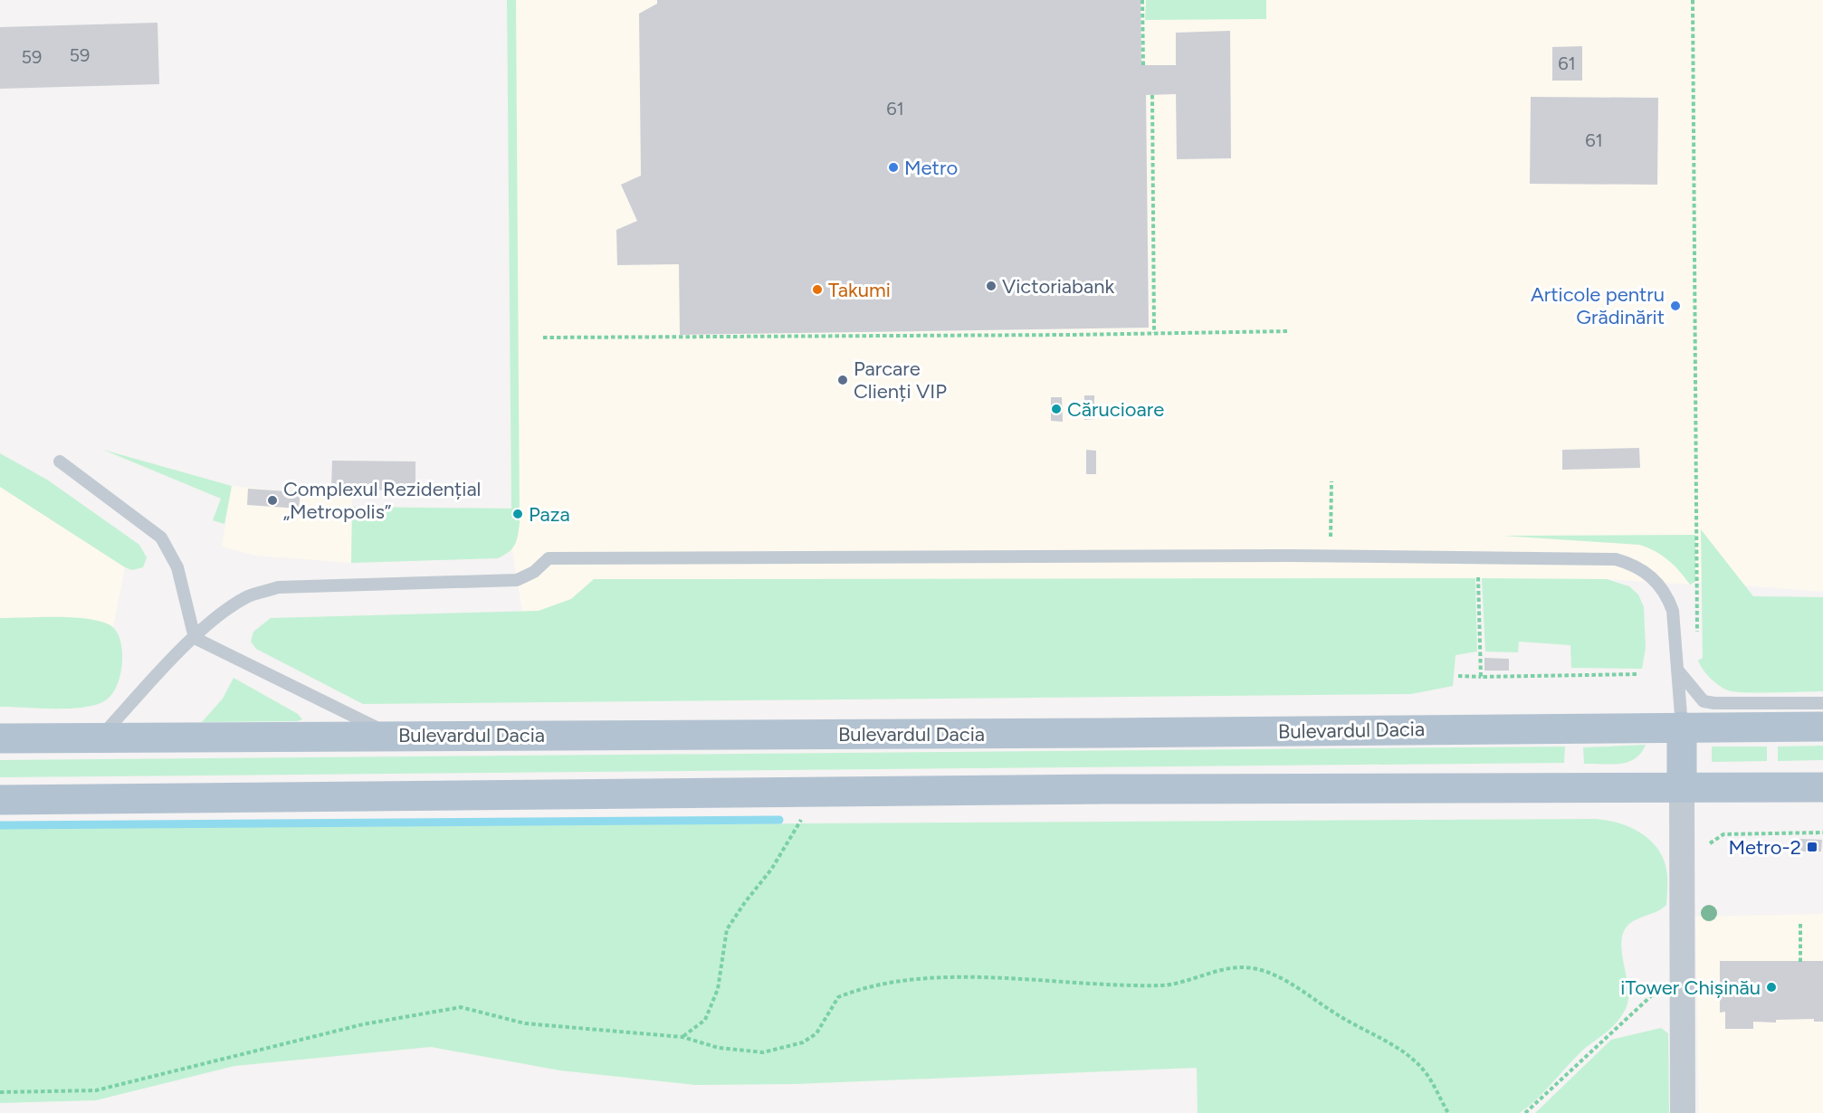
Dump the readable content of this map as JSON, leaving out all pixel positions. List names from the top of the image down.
{
  "streets": {
    "main road": ["Bulevardul Dacia"]
  },
  "places": {
    "other": [
      "Metro",
      "Victoriabank",
      "Takumi",
      "Articole pentru Grădinărit",
      "Parcare Clienți VIP",
      "Cărucioare",
      "Complexul Rezidențial „Metropolis”",
      "Paza",
      "iTower Chișinău"
    ],
    "transit": ["Metro-2"]
  },
  "house_numbers": [
    "59",
    "59",
    "61",
    "61",
    "61"
  ]
}
